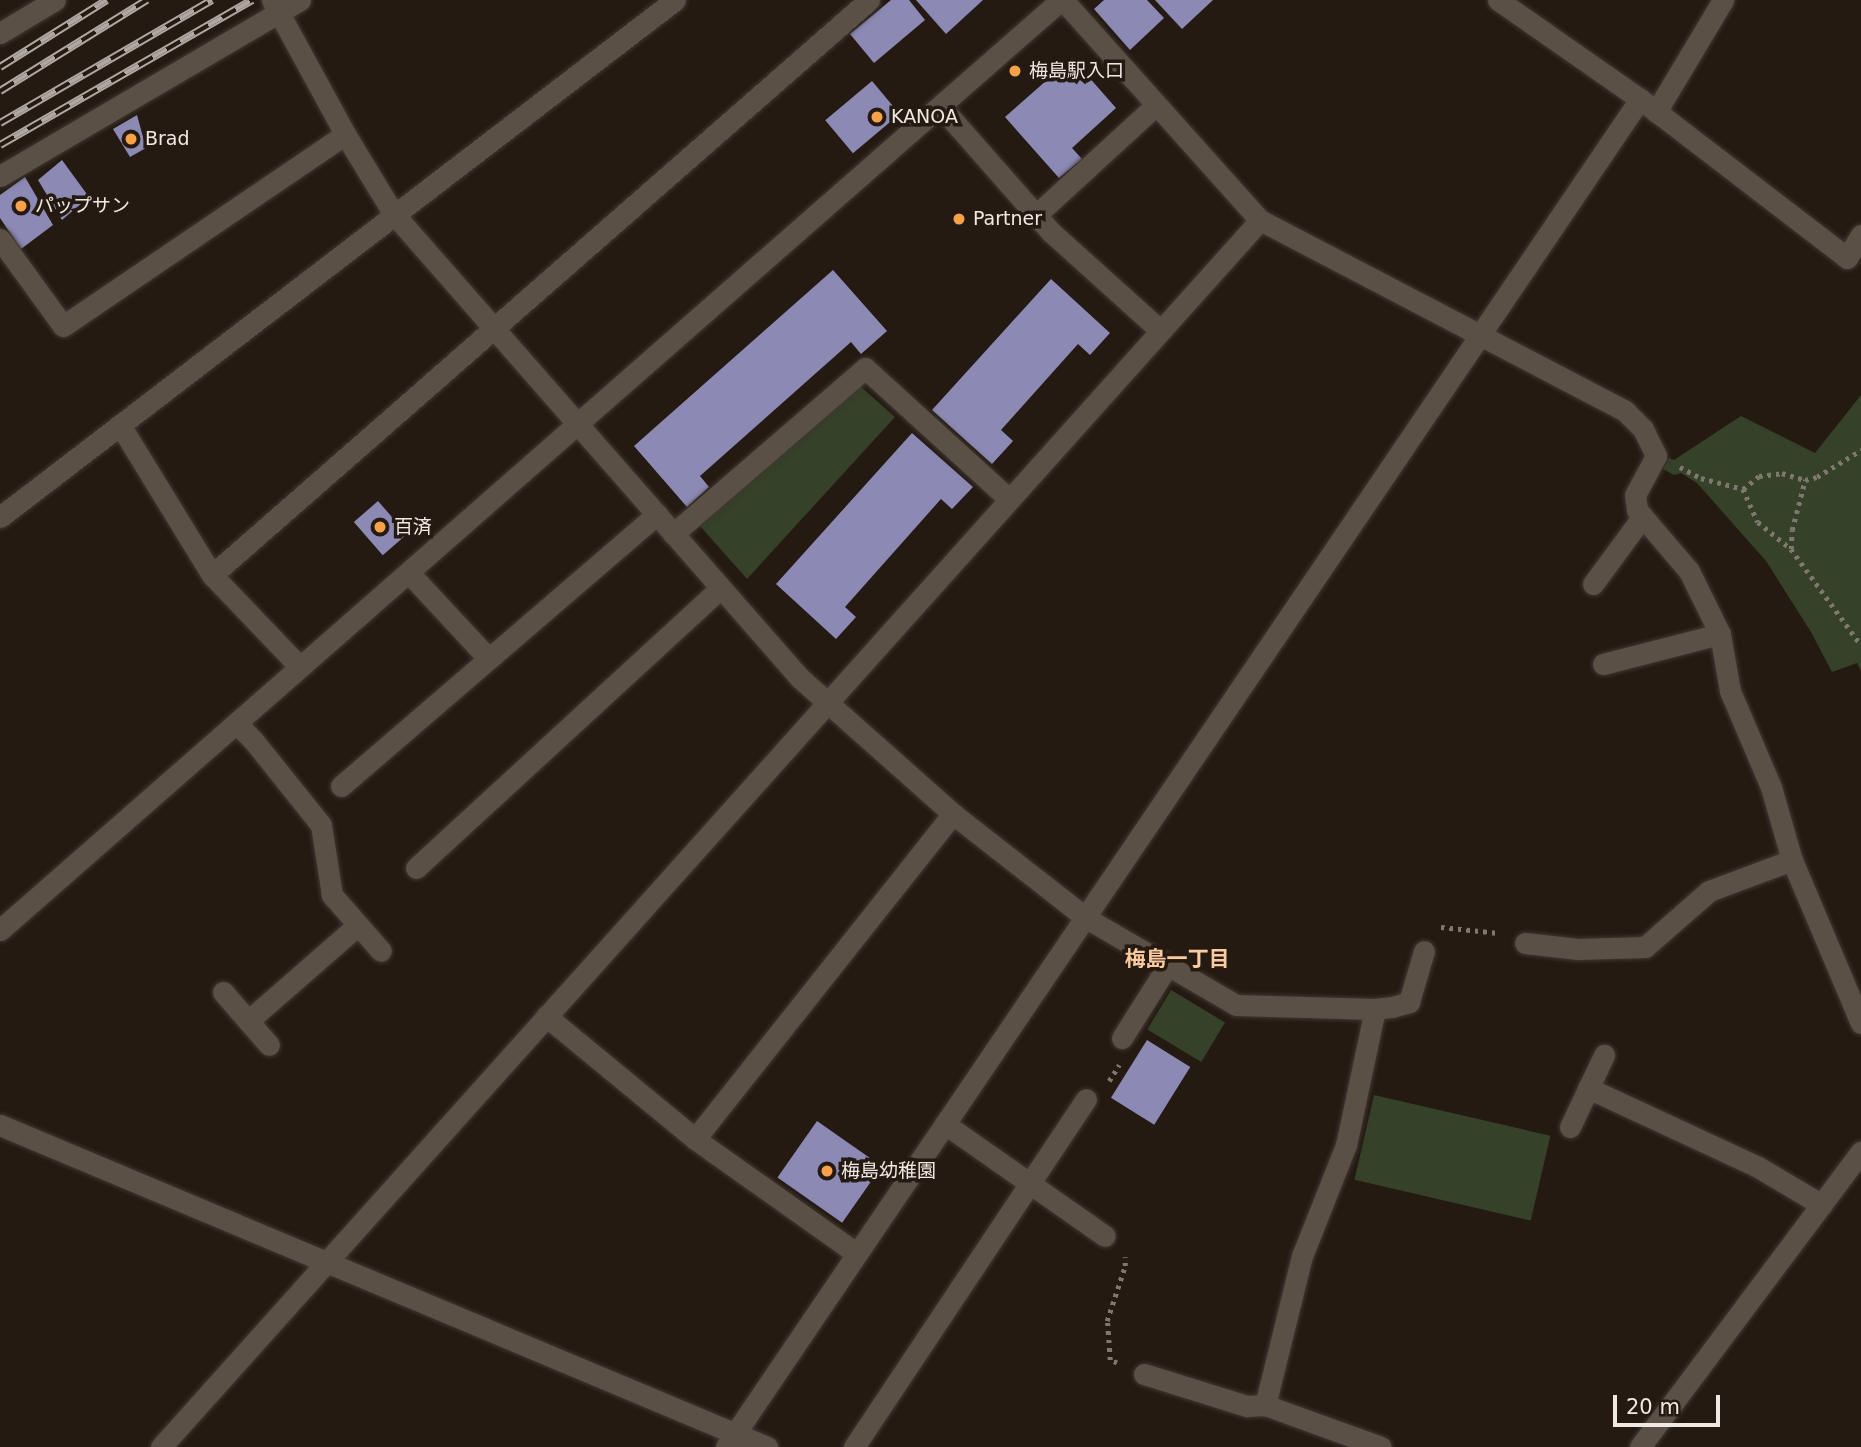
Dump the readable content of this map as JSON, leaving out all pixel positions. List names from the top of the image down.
{
  "districts": ["梅島一丁目"],
  "places": [
    "梅島駅入口",
    "KANOA",
    "Brad",
    "パップサン",
    "Partner",
    "百済",
    "梅島幼稚園"
  ],
  "scale_bar": "20 m"
}
